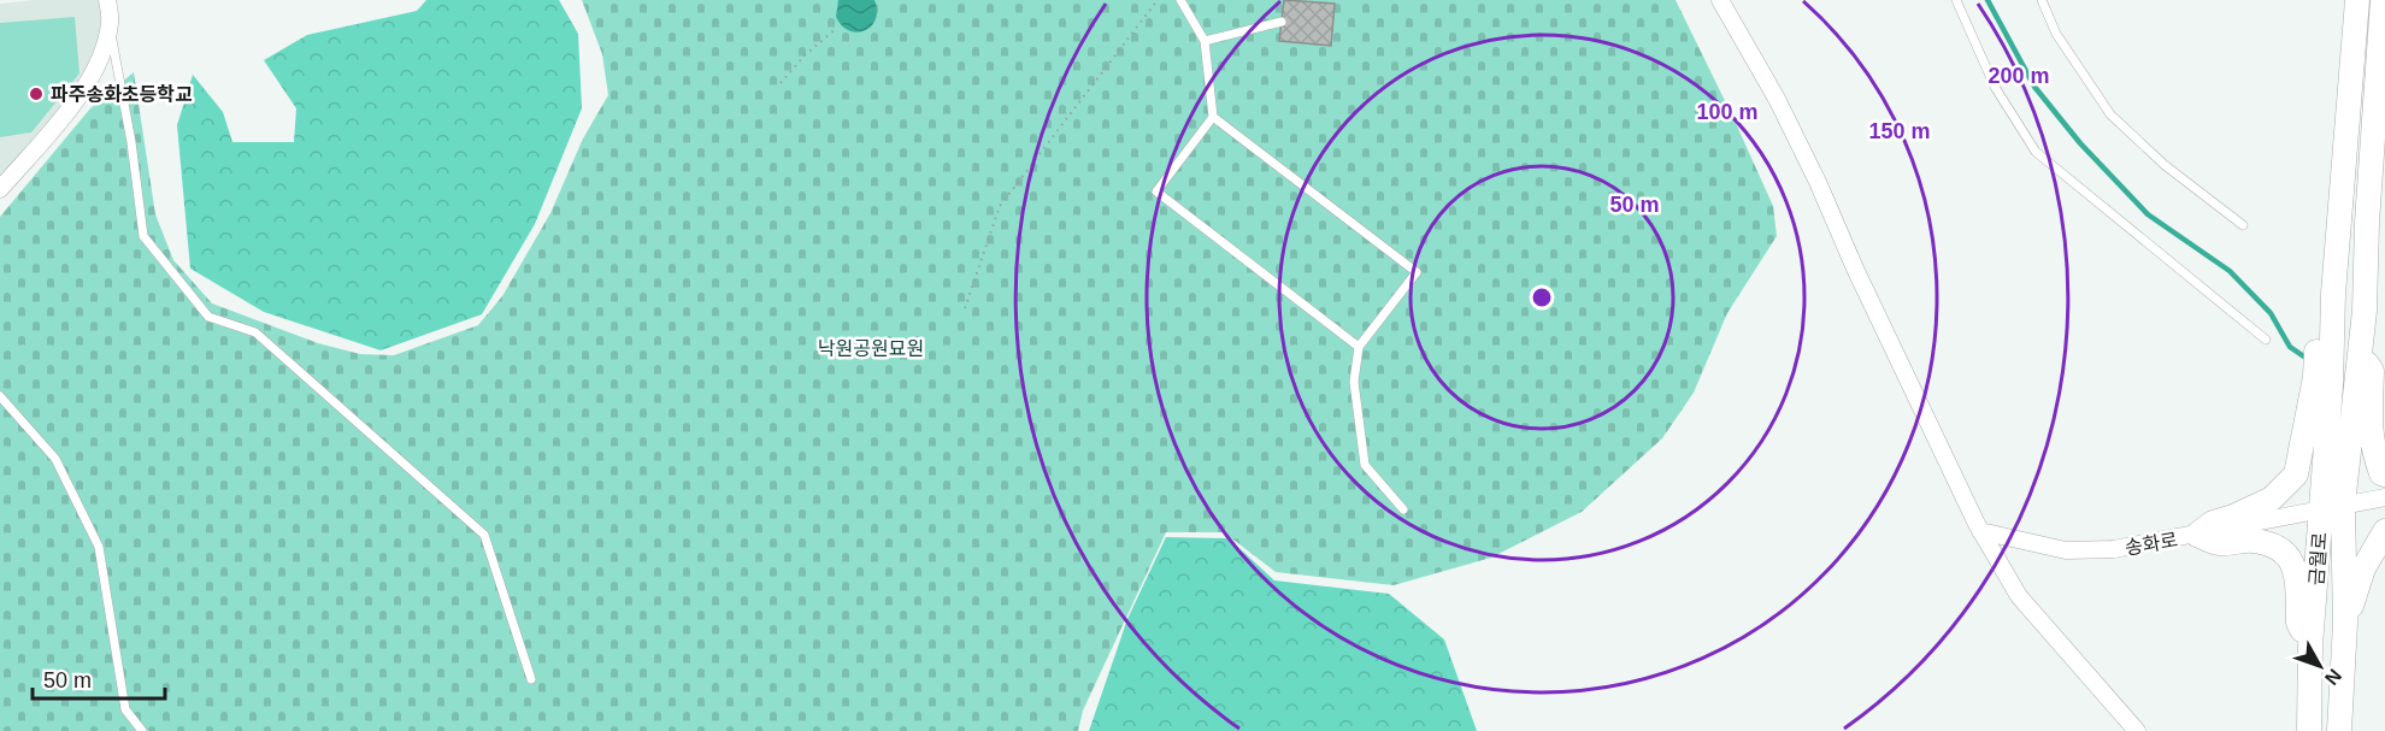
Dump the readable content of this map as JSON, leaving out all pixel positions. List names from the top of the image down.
{
  "streets": {
    "main road": ["금월로"],
    "street": ["송화로"]
  },
  "crossings": [
    ["송화로", "금월로"]
  ],
  "parks": ["낙원공원묘원"],
  "places": ["파주송화초등학교"],
  "scale_bar": "50 m",
  "north": "bottom right",
  "rings": [
    "200 m",
    "100 m",
    "150 m",
    "50 m"
  ]
}
